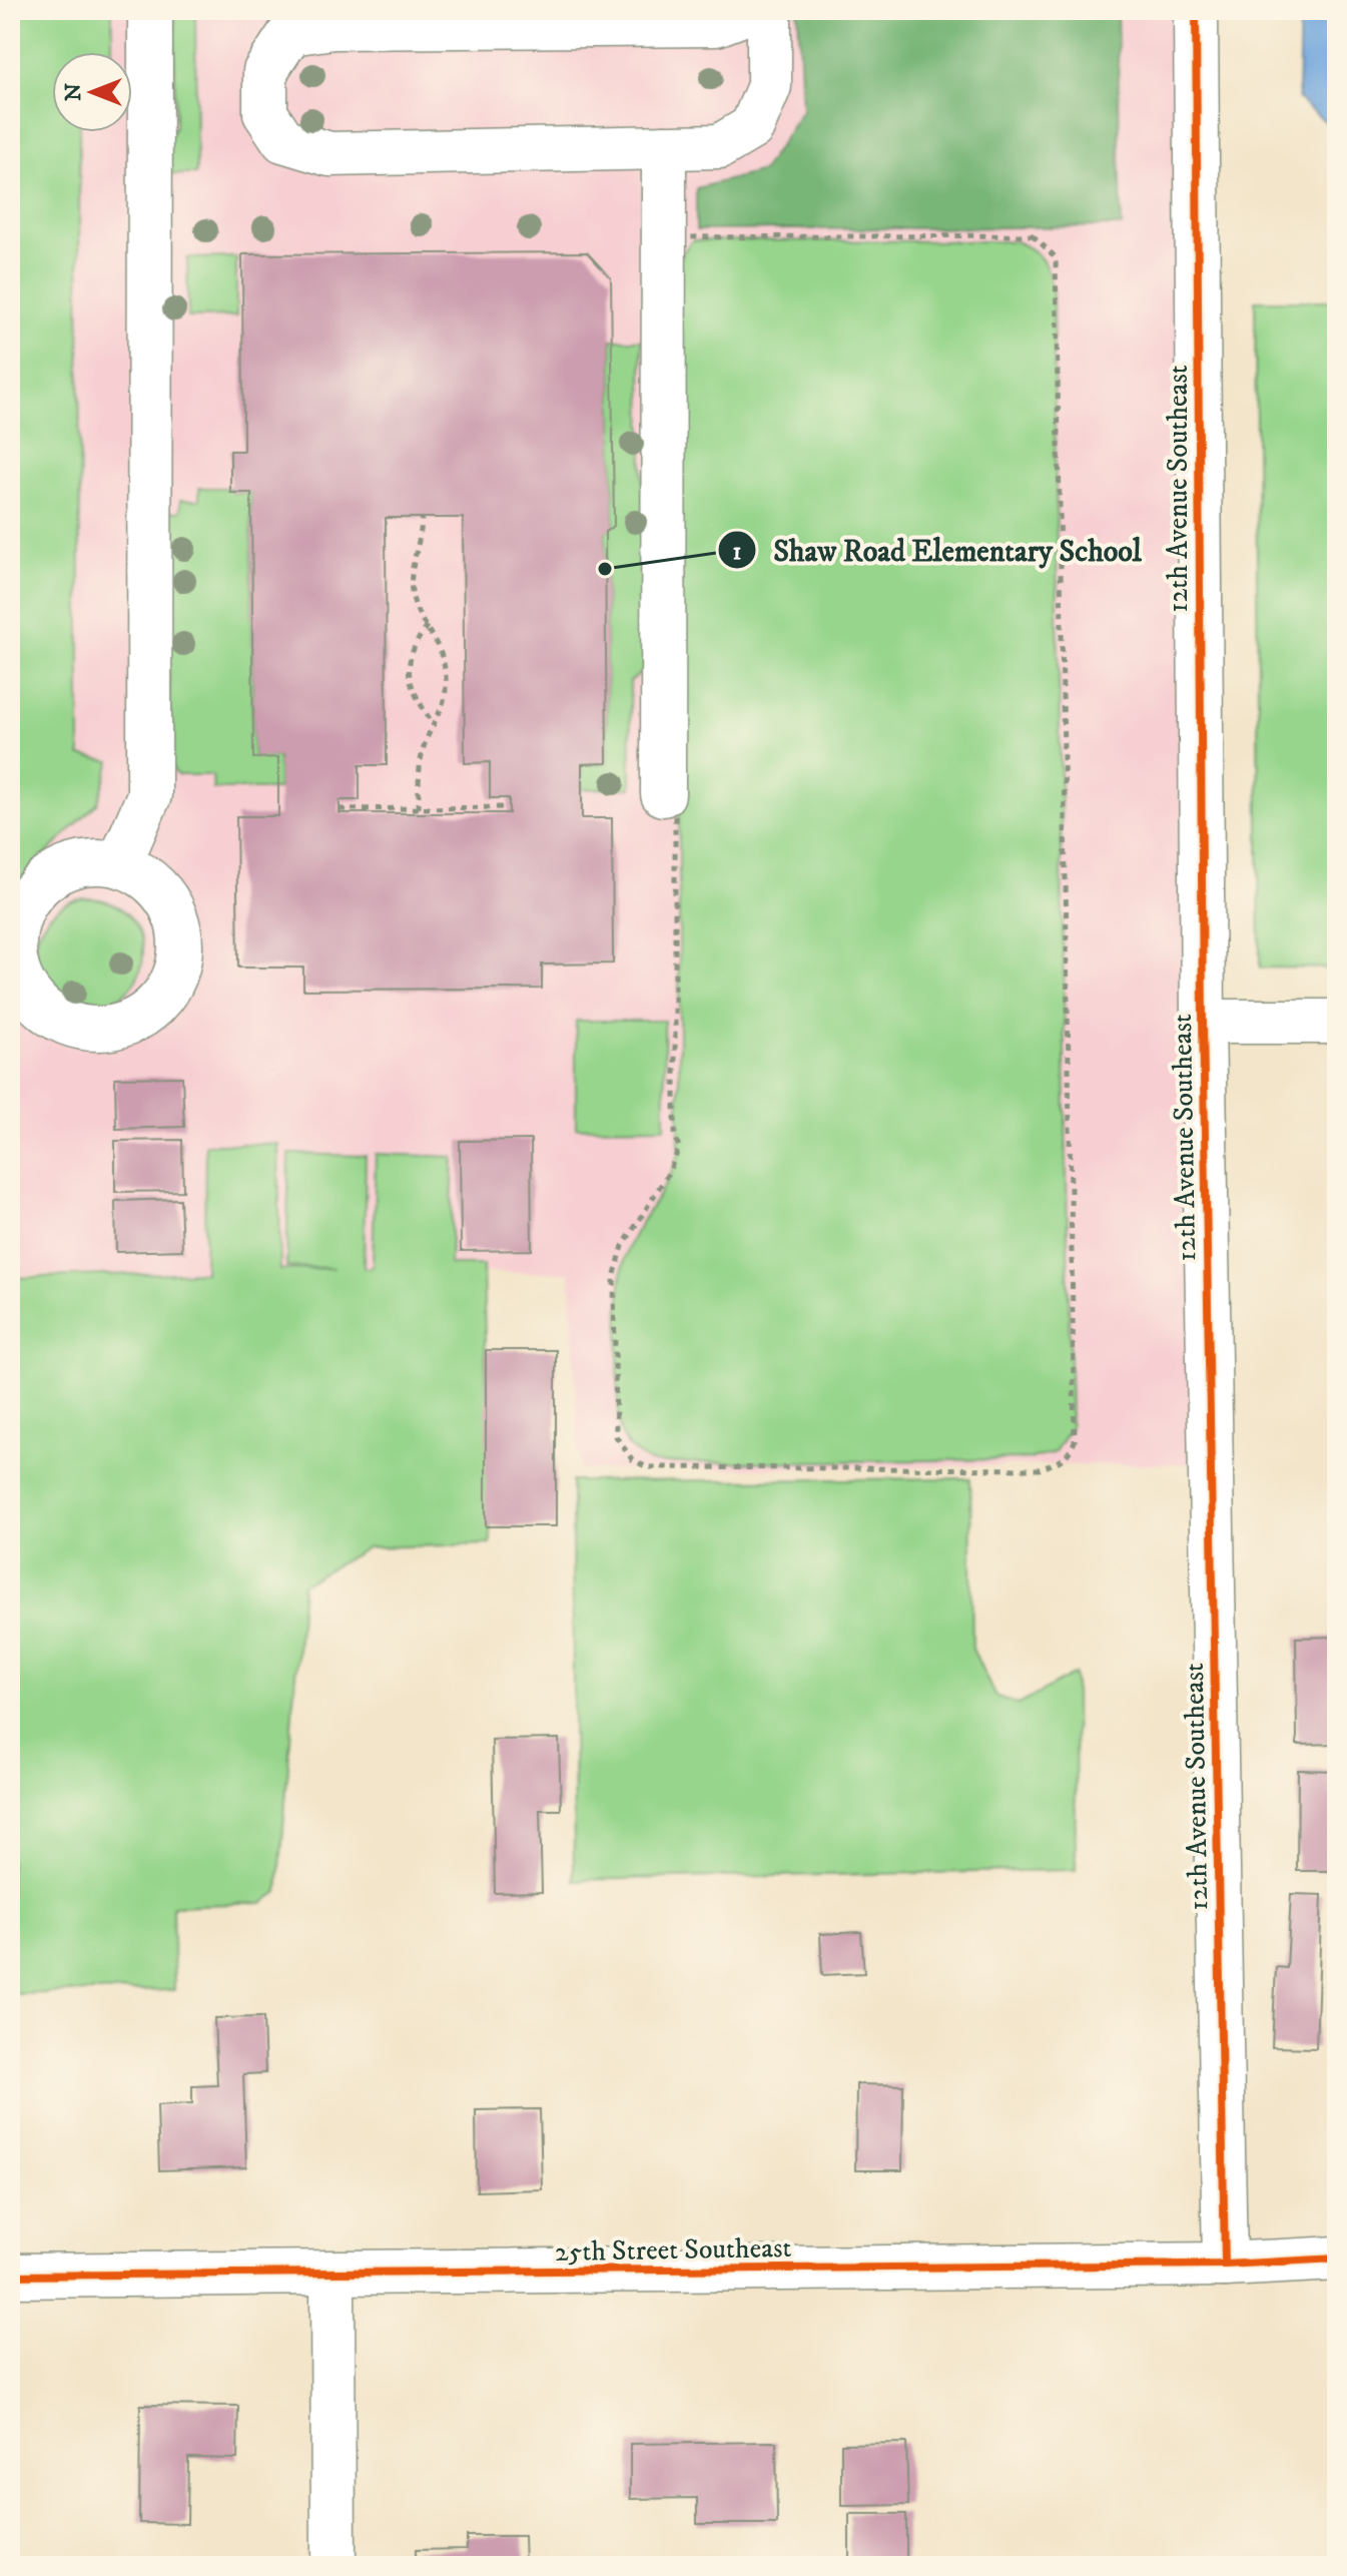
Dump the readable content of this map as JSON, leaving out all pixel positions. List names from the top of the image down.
{
  "streets": {
    "street": ["12th Avenue Southeast", "25th Street Southeast"]
  },
  "crossings": [
    ["12th Avenue Southeast", "25th Street Southeast"]
  ],
  "places": ["Shaw Road Elementary School"],
  "north": "left"
}
